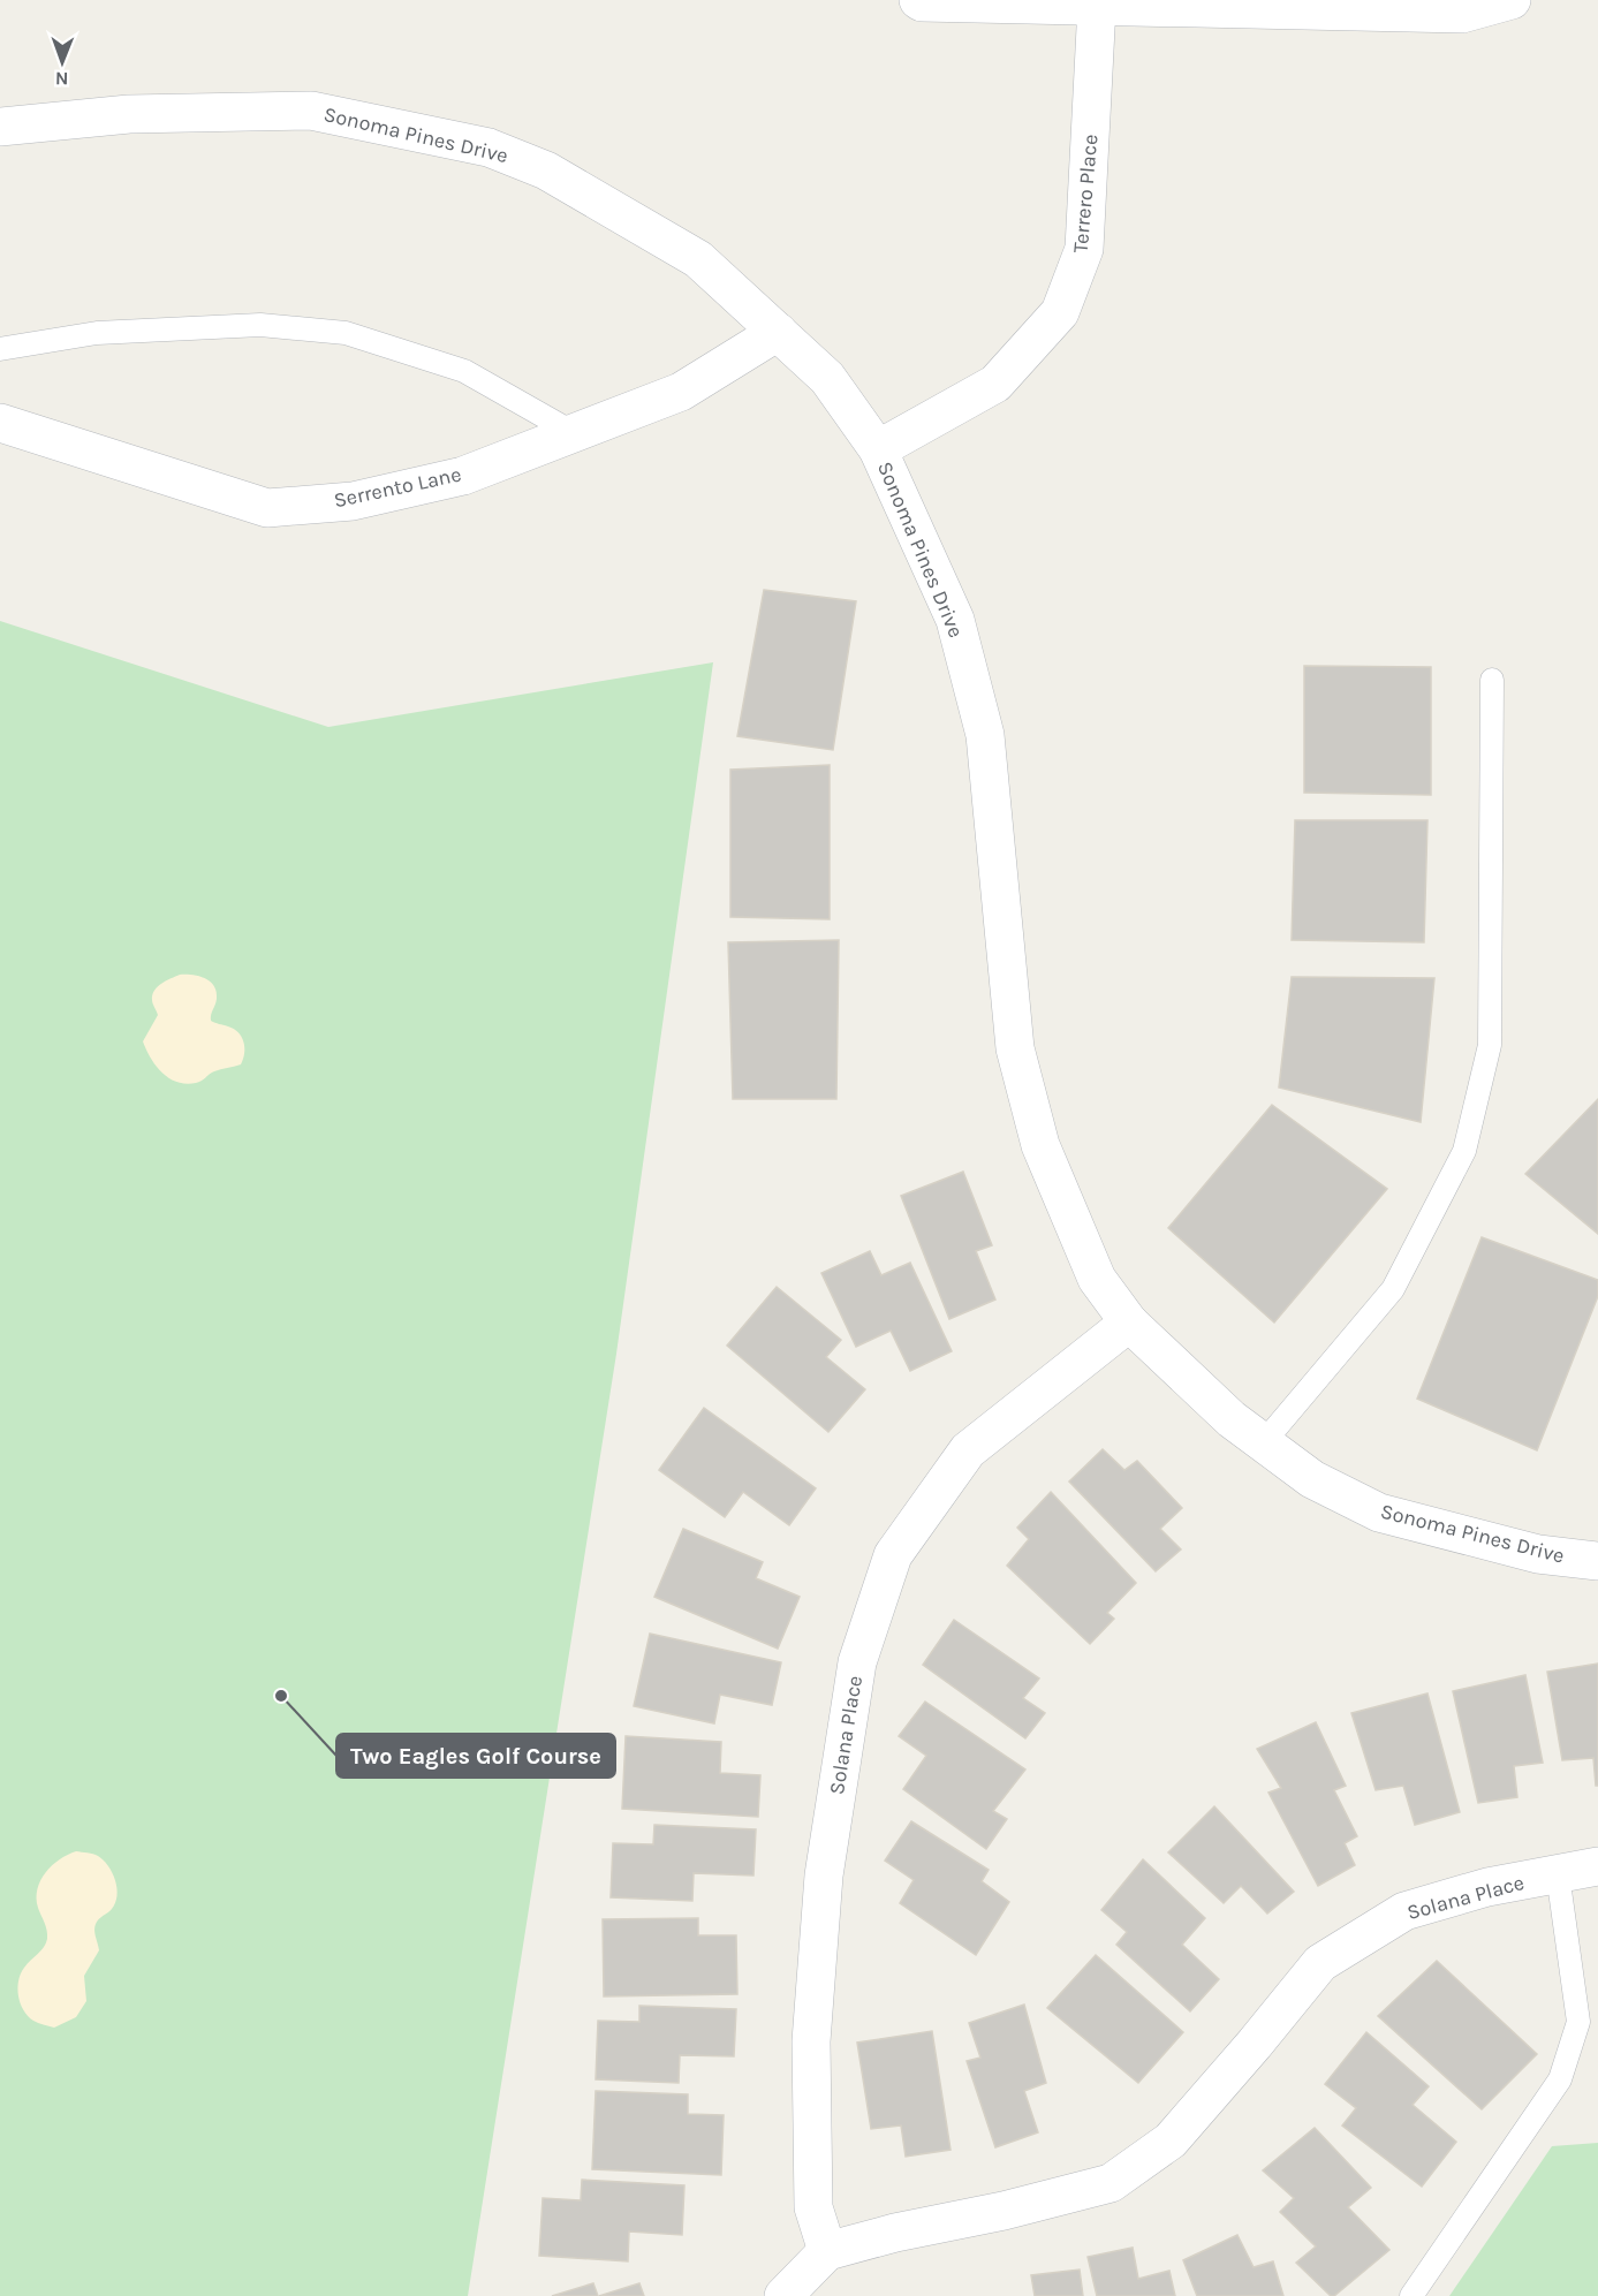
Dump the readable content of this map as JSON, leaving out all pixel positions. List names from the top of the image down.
{
  "streets": {
    "street": [
      "Sonoma Pines Drive",
      "Terrero Place",
      "Serrento Lane",
      "Solana Place"
    ]
  },
  "crossings": [
    ["Sonoma Pines Drive", "Terrero Place"],
    ["Sonoma Pines Drive", "Serrento Lane"],
    ["Sonoma Pines Drive", "Solana Place"]
  ],
  "places": ["Two Eagles Golf Course"],
  "north": "bottom"
}
